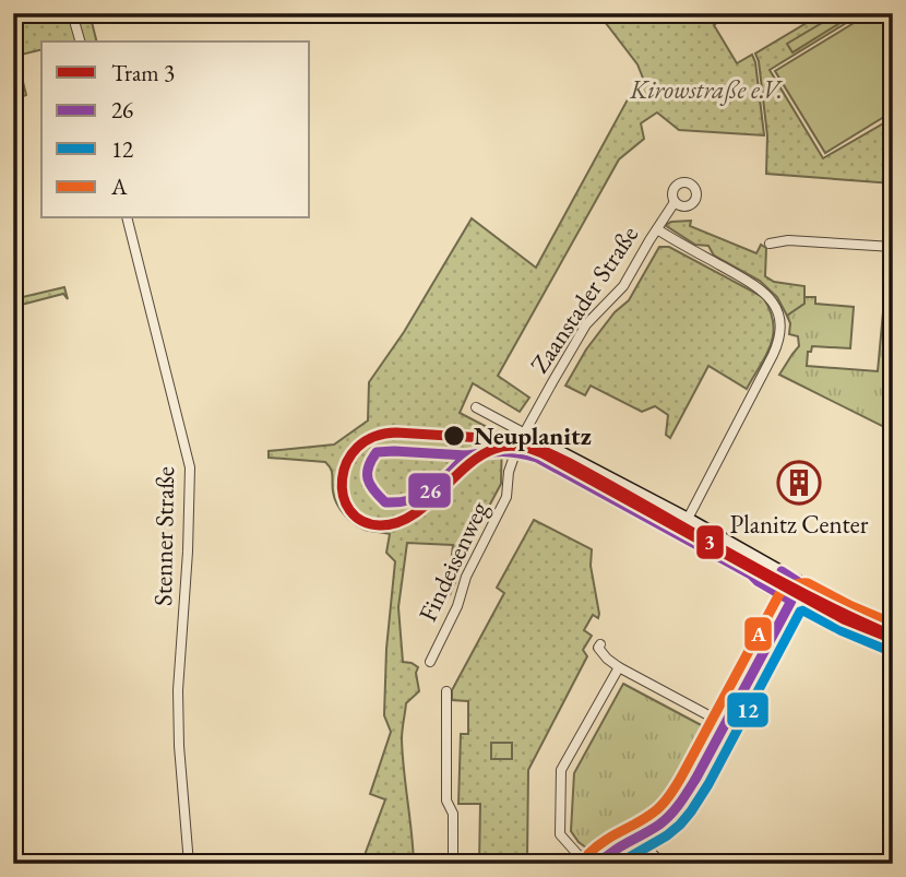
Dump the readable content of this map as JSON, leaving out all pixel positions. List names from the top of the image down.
{
  "streets": {
    "street": ["Zaanstader Straße", "Stenner Straße", "Findeisenweg"]
  },
  "crossings": [
    ["Zaanstader Straße", "Findeisenweg"]
  ],
  "parks": ["Kirowstraße e.V."],
  "places": {
    "other": ["Neuplanitz"],
    "building": ["Planitz Center"]
  },
  "lines": [
    "tram line 3",
    "transit line 26",
    "transit line A",
    "transit line 12"
  ],
  "legend": [
    "Tram 3",
    "26",
    "12",
    "A"
  ]
}
